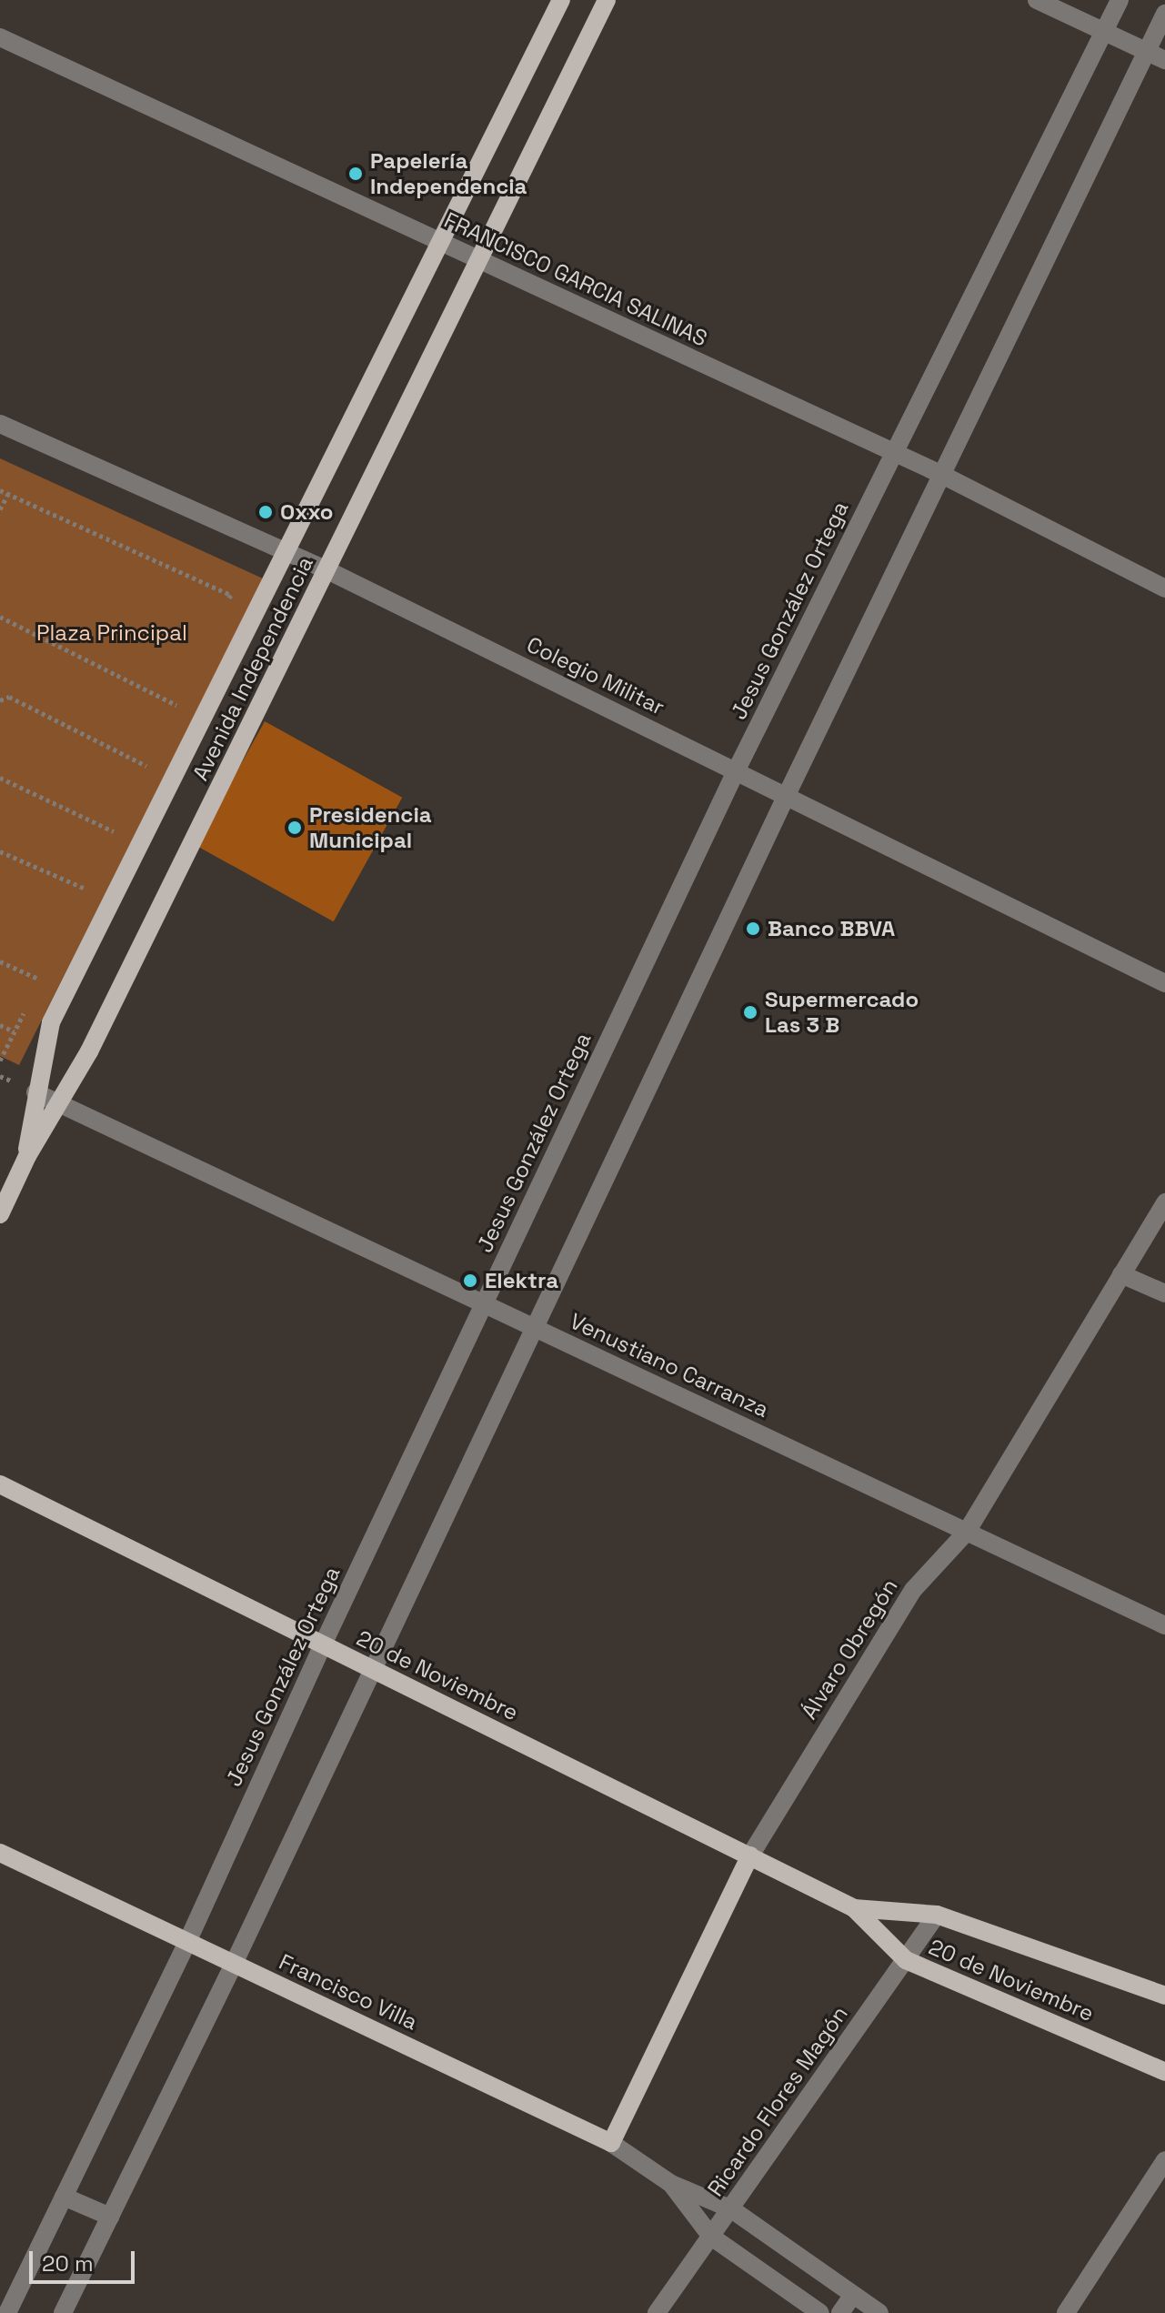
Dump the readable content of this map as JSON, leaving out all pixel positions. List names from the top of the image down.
{
  "streets": {
    "main road": [
      "Avenida Independencia",
      "Álvaro Obregón",
      "20 de Noviembre",
      "Francisco Villa"
    ],
    "street": [
      "FRANCISCO GARCIA SALINAS",
      "Jesus González Ortega",
      "Colegio Militar",
      "Venustiano Carranza",
      "Ricardo Flores Magón"
    ]
  },
  "crossings": [
    ["FRANCISCO GARCIA SALINAS", "Jesus González Ortega"],
    ["FRANCISCO GARCIA SALINAS", "Avenida Independencia"],
    ["Jesus González Ortega", "Colegio Militar"],
    ["Jesus González Ortega", "Venustiano Carranza"],
    ["Jesus González Ortega", "20 de Noviembre"],
    ["Jesus González Ortega", "Francisco Villa"],
    ["Avenida Independencia", "Colegio Militar"],
    ["Avenida Independencia", "Venustiano Carranza"],
    ["Venustiano Carranza", "Álvaro Obregón"],
    ["Álvaro Obregón", "20 de Noviembre"],
    ["Álvaro Obregón", "Francisco Villa"],
    ["20 de Noviembre", "Ricardo Flores Magón"],
    ["Francisco Villa", "Ricardo Flores Magón"]
  ],
  "parks": ["Plaza Principal"],
  "places": [
    "Papelería Independencia",
    "Oxxo",
    "Presidencia Municipal",
    "Banco BBVA",
    "Supermercado Las 3 B",
    "Elektra"
  ],
  "scale_bar": "20 m"
}
